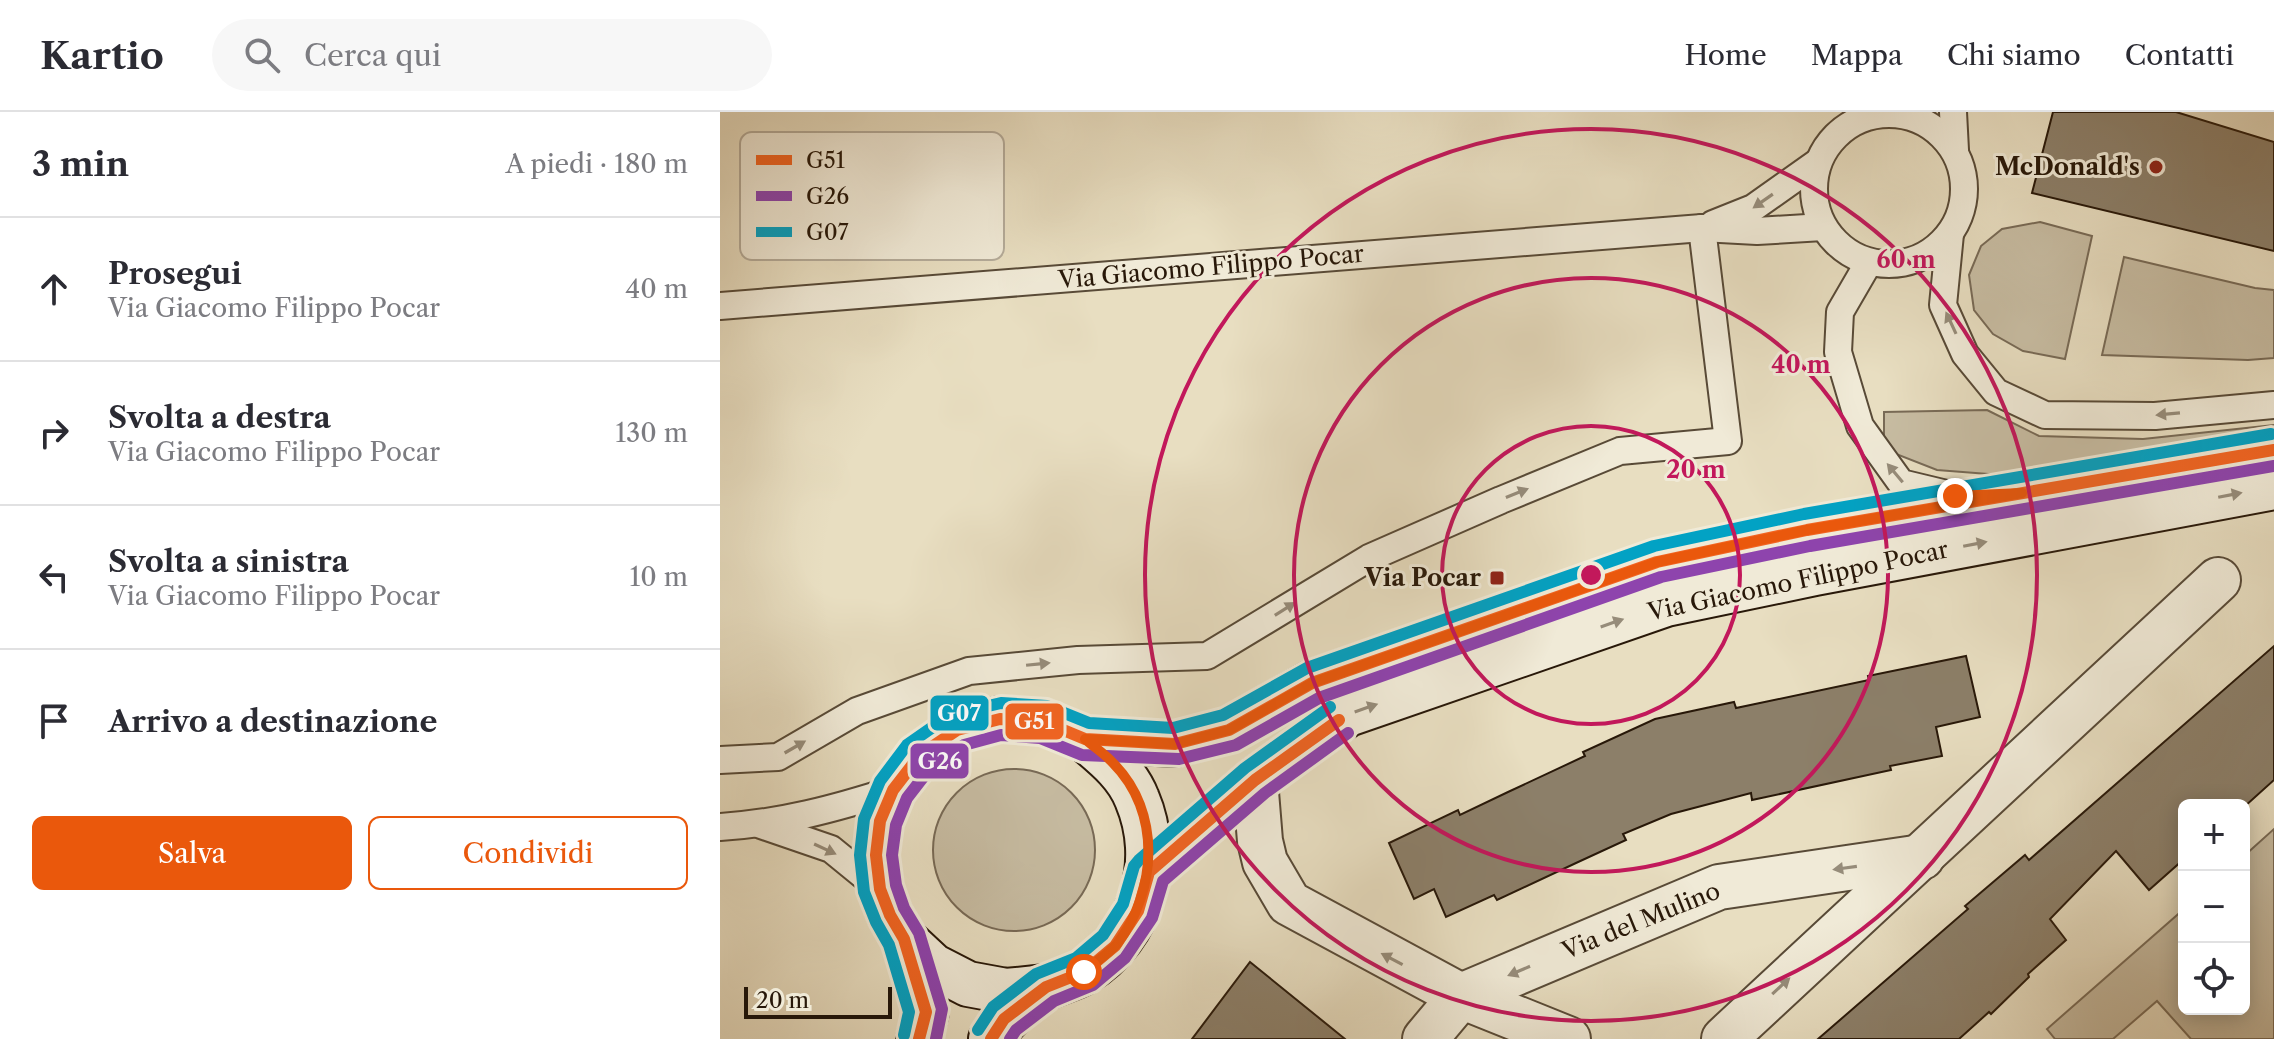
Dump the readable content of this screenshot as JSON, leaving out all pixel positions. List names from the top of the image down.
{
  "streets": {
    "main road": ["Via Giacomo Filippo Pocar", "Via del Mulino"]
  },
  "places": {
    "other": ["McDonald's"],
    "transit": ["Via Pocar"]
  },
  "lines": ["transit line G07", "transit line G51", "transit line G26"],
  "legend": ["G51", "G26", "G07"],
  "scale_bar": "20 m",
  "page": {
    "header": "Kartio",
    "search": "Cerca qui",
    "nav": [
      "Home",
      "Mappa",
      "Chi siamo",
      "Contatti"
    ],
    "heading": ["3 min", "A piedi · 180 m"],
    "list": [
      ["Prosegui", "Via Giacomo Filippo Pocar", "40 m"],
      ["Svolta a destra", "Via Giacomo Filippo Pocar", "130 m"],
      ["Svolta a sinistra", "Via Giacomo Filippo Pocar", "10 m"],
      "Arrivo a destinazione"
    ],
    "buttons": ["Salva", "Condividi"],
    "map_buttons": ["+", "−"],
    "scale": "20 m"
  },
  "rings": ["60 m", "40 m", "20 m"]
}
